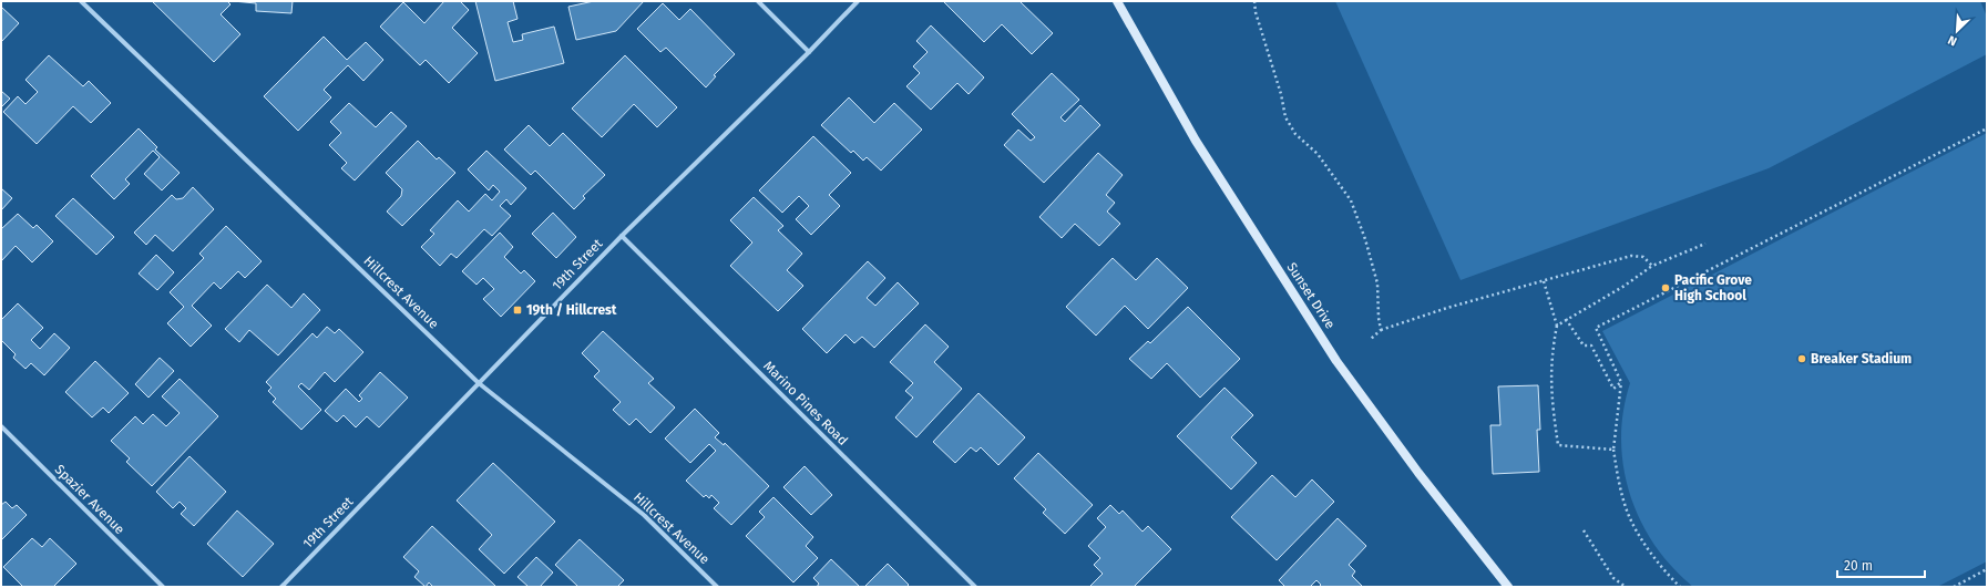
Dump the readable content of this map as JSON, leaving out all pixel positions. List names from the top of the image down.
{
  "streets": {
    "main road": ["Sunset Drive"],
    "street": [
      "19th Street",
      "Hillcrest Avenue",
      "Marino Pines Road",
      "Spazier Avenue"
    ]
  },
  "crossings": [
    ["19th Street", "Hillcrest Avenue"],
    ["19th Street", "Marino Pines Road"]
  ],
  "places": {
    "other": ["Pacific Grove High School", "Breaker Stadium"],
    "transit": ["19th / Hillcrest"]
  },
  "scale_bar": "20 m",
  "north": "bottom left"
}
